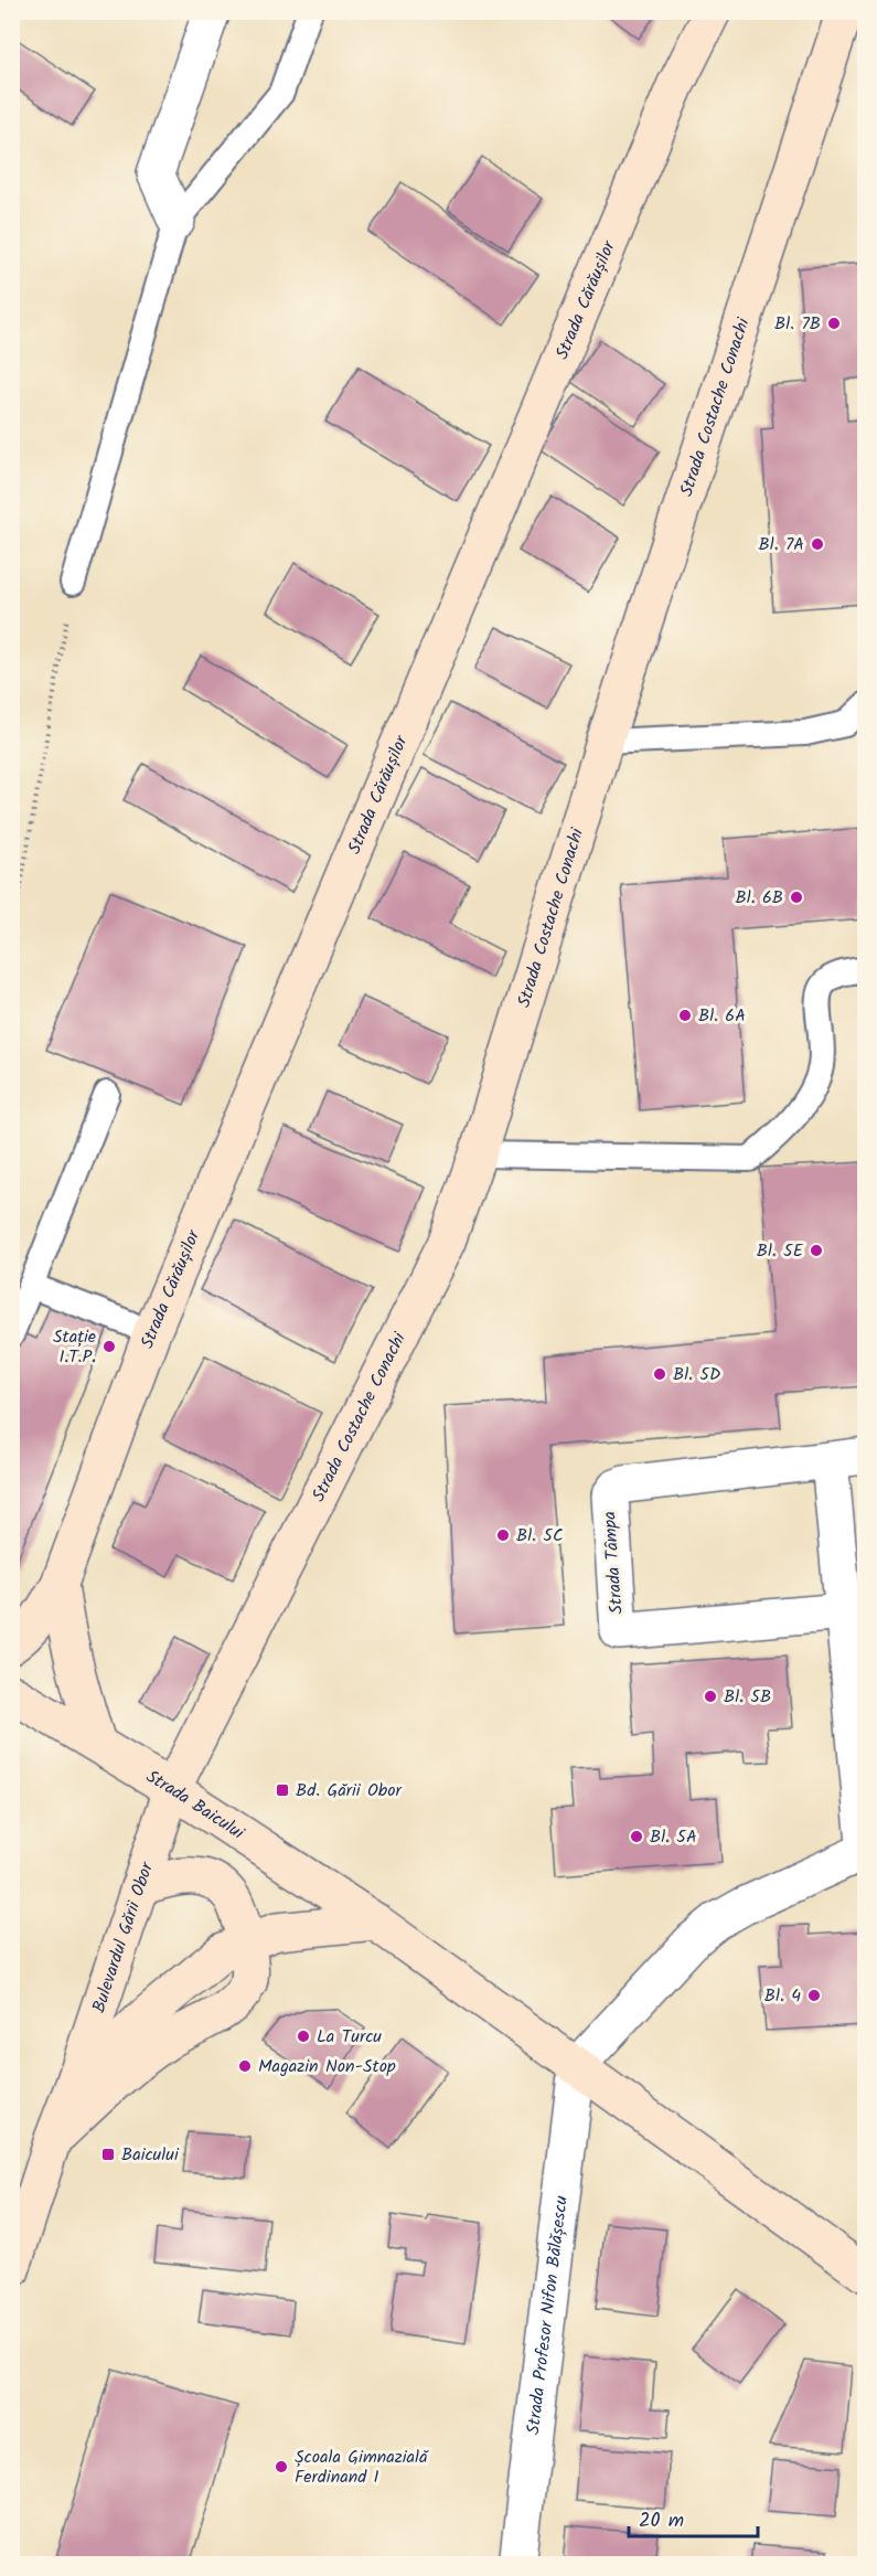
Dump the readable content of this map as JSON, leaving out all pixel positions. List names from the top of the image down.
{
  "streets": {
    "street": [
      "Strada Cărăușilor",
      "Strada Costache Conachi",
      "Strada Tâmpa",
      "Strada Baicului",
      "Bulevardul Gării Obor",
      "Strada Profesor Nifon Bălășescu"
    ]
  },
  "crossings": [
    ["Strada Cărăușilor", "Strada Baicului"],
    ["Strada Costache Conachi", "Strada Baicului"],
    ["Strada Costache Conachi", "Bulevardul Gării Obor"],
    ["Strada Baicului", "Bulevardul Gării Obor"],
    ["Strada Baicului", "Strada Profesor Nifon Bălășescu"]
  ],
  "places": {
    "other": [
      "Bl. 7B",
      "Bl. 7A",
      "Bl. 6B",
      "Bl. 6A",
      "Bl. 5E",
      "Stație I.T.P.",
      "Bl. 5D",
      "Bl. 5C",
      "Bl. 5B",
      "Bl. 5A",
      "Bl. 4",
      "La Turcu",
      "Magazin Non-Stop",
      "Școala Gimnazială Ferdinand I"
    ],
    "transit": ["Bd. Gării Obor", "Baicului"]
  },
  "scale_bar": "20 m"
}
